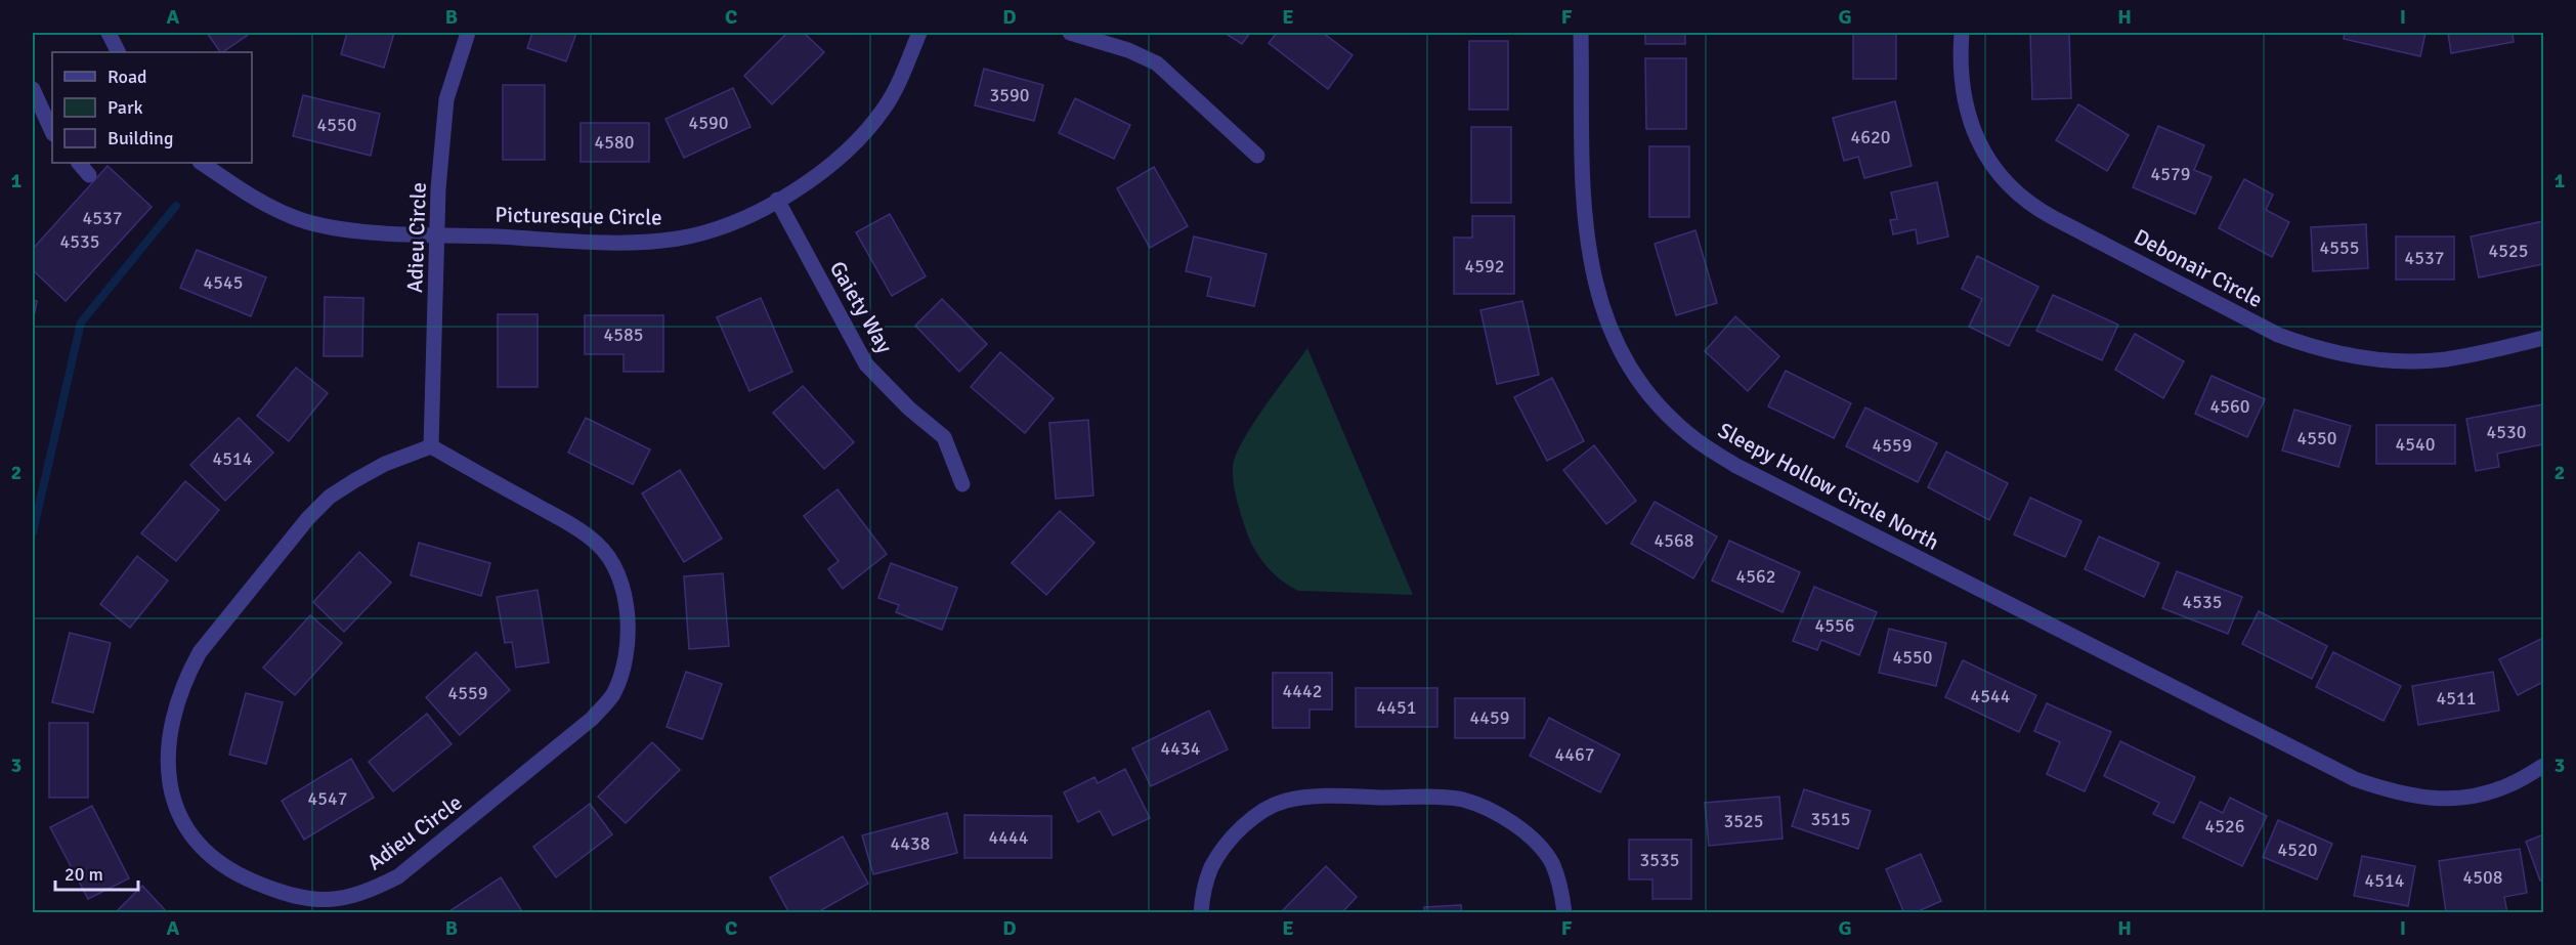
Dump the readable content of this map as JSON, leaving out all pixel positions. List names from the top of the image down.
{
  "streets": {
    "street": [
      "Picturesque Circle",
      "Adieu Circle",
      "Debonair Circle",
      "Gaiety Way",
      "Sleepy Hollow Circle North"
    ]
  },
  "crossings": [
    ["Picturesque Circle", "Adieu Circle"],
    ["Picturesque Circle", "Gaiety Way"]
  ],
  "house_numbers": [
    "3590",
    "4590",
    "4550",
    "4620",
    "4580",
    "4579",
    "4537",
    "4535",
    "4555",
    "4525",
    "4537",
    "4592",
    "4545",
    "4585",
    "4560",
    "4530",
    "4550",
    "4540",
    "4559",
    "4514",
    "4568",
    "4562",
    "4535",
    "4556",
    "4550",
    "4442",
    "4559",
    "4544",
    "4511",
    "4451",
    "4459",
    "4434",
    "4467",
    "4547",
    "3515",
    "3525",
    "4526",
    "4444",
    "4438",
    "4520",
    "3535",
    "4508",
    "4514"
  ],
  "legend": ["Road", "Park", "Building"],
  "scale_bar": "20 m",
  "grid": {
    "columns": [
      "A",
      "B",
      "C",
      "D",
      "E",
      "F",
      "G",
      "H",
      "I"
    ],
    "rows": ["1", "2", "3"]
  }
}
